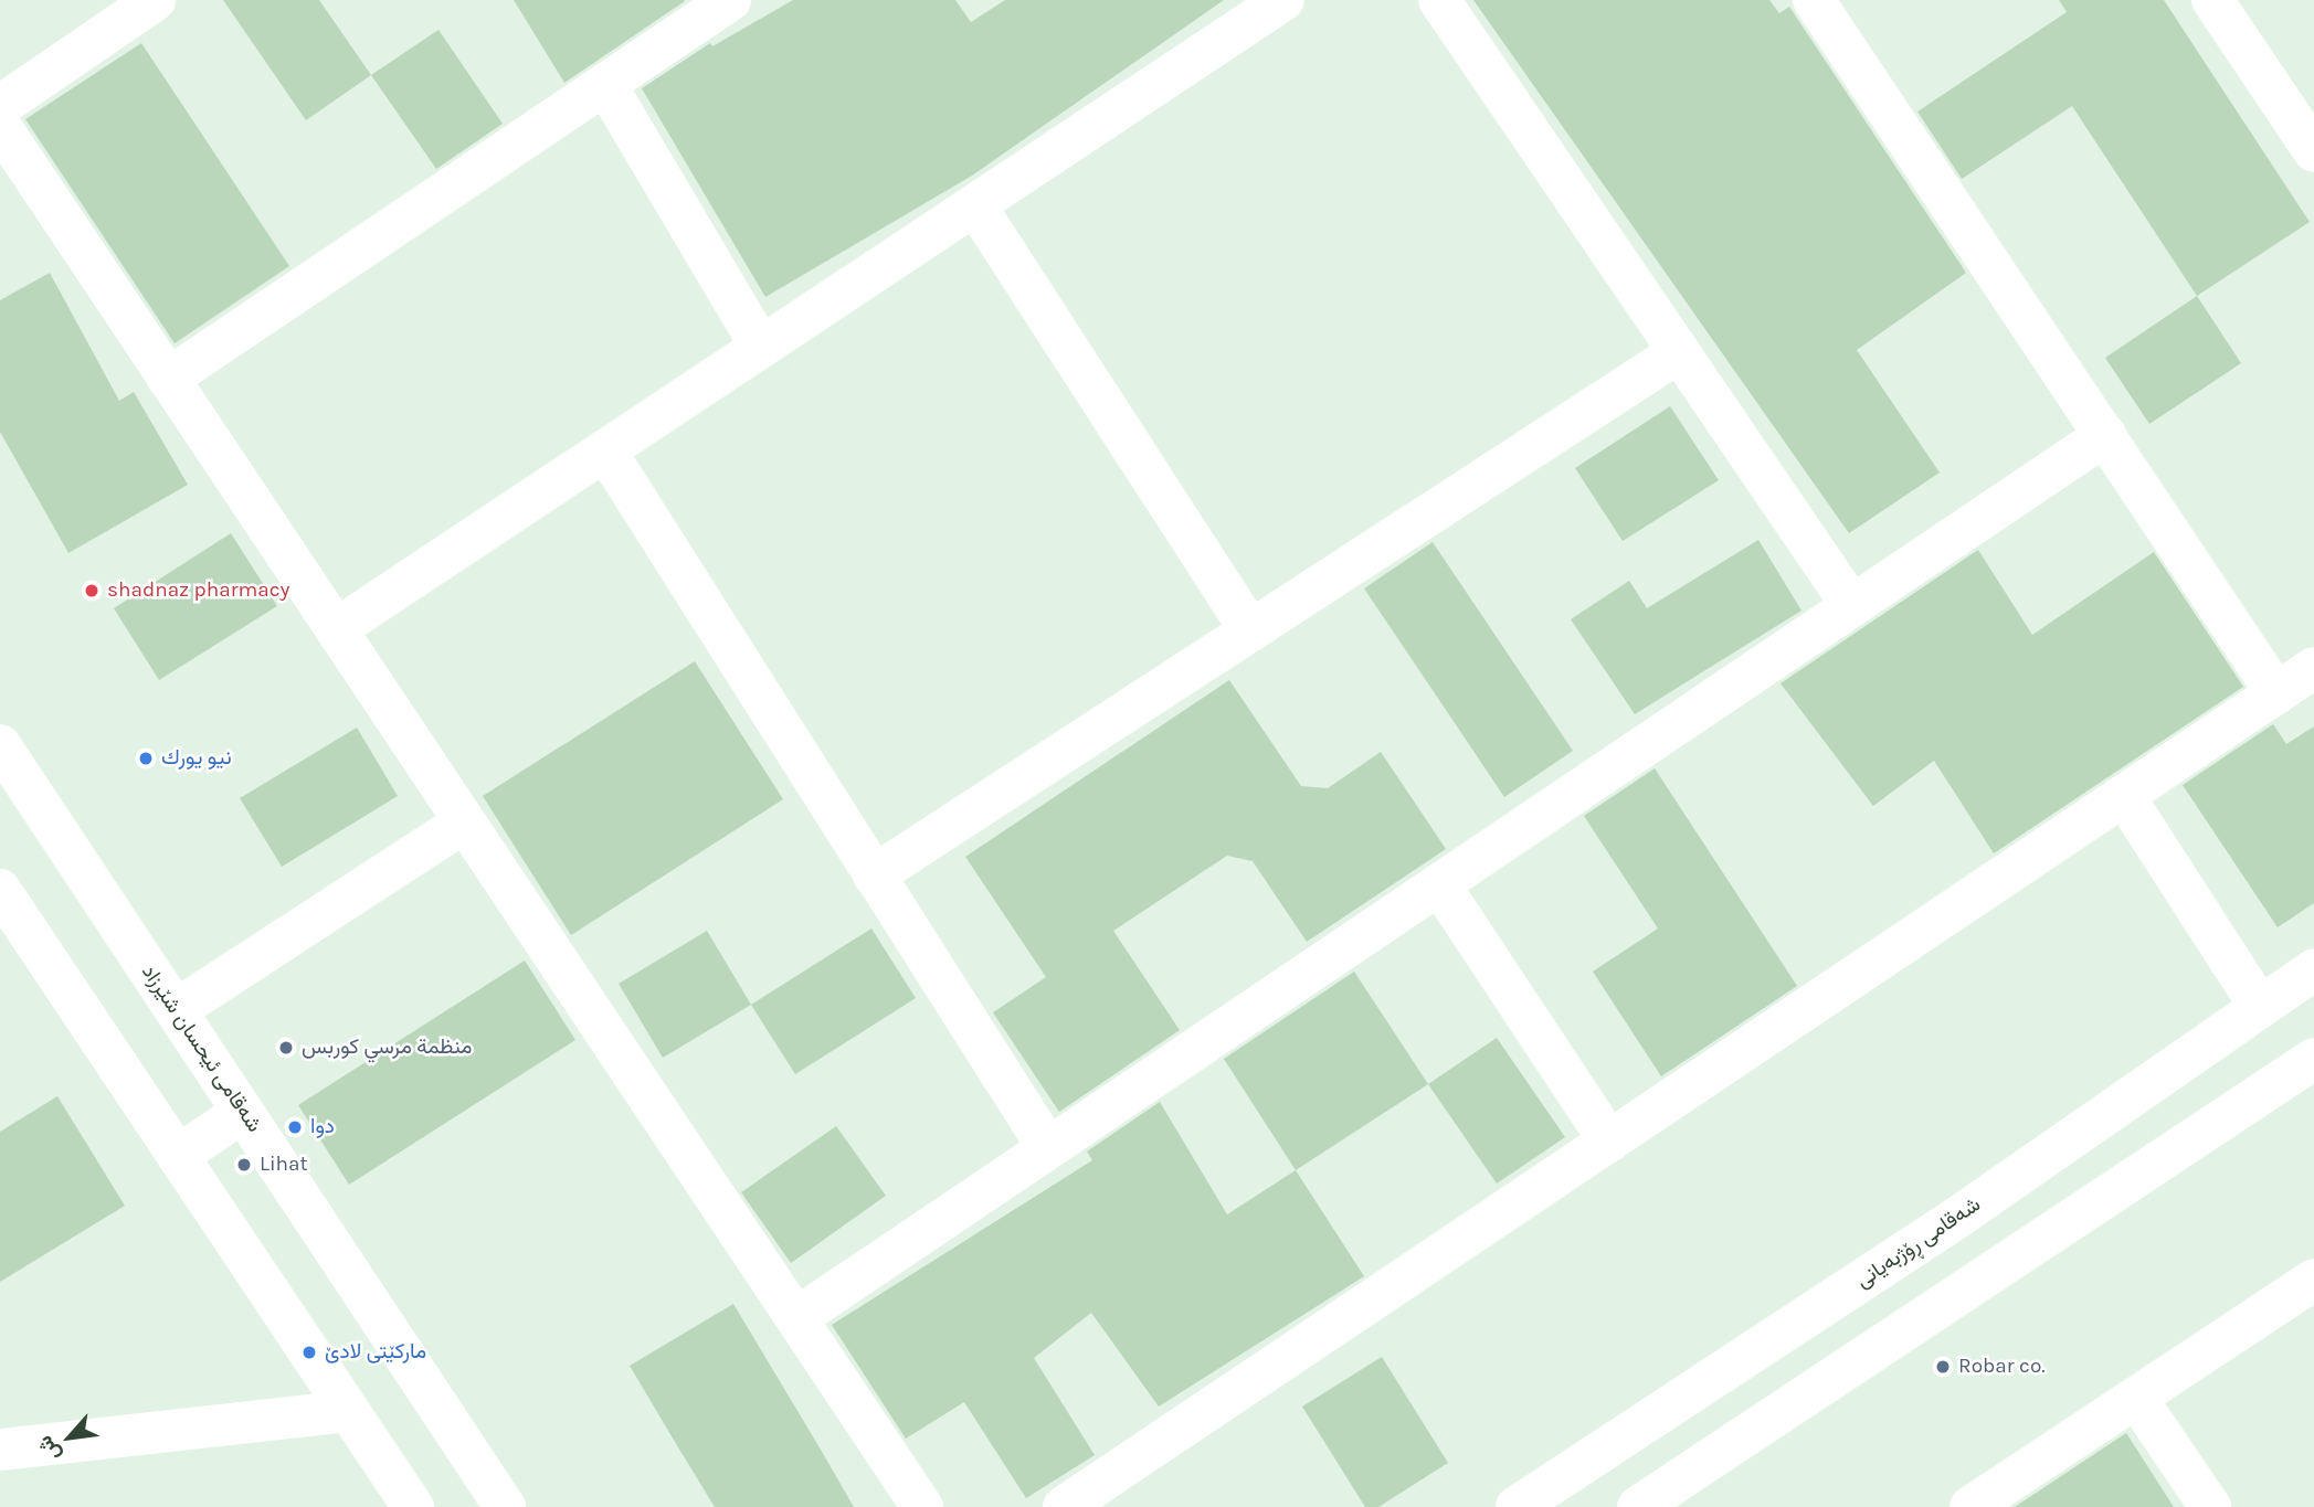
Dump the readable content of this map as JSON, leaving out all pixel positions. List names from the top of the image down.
{
  "streets": {
    "street": ["شەقامی ئیحسان شێرزاد", "شەقامی ڕۆژبەیانی"]
  },
  "places": [
    "shadnaz pharmacy",
    "نيو يورك",
    "منظمة مرسي كوربس",
    "دوا",
    "Lihat",
    "مارکێتی لادێ",
    "Robar co."
  ],
  "north": "bottom left"
}
